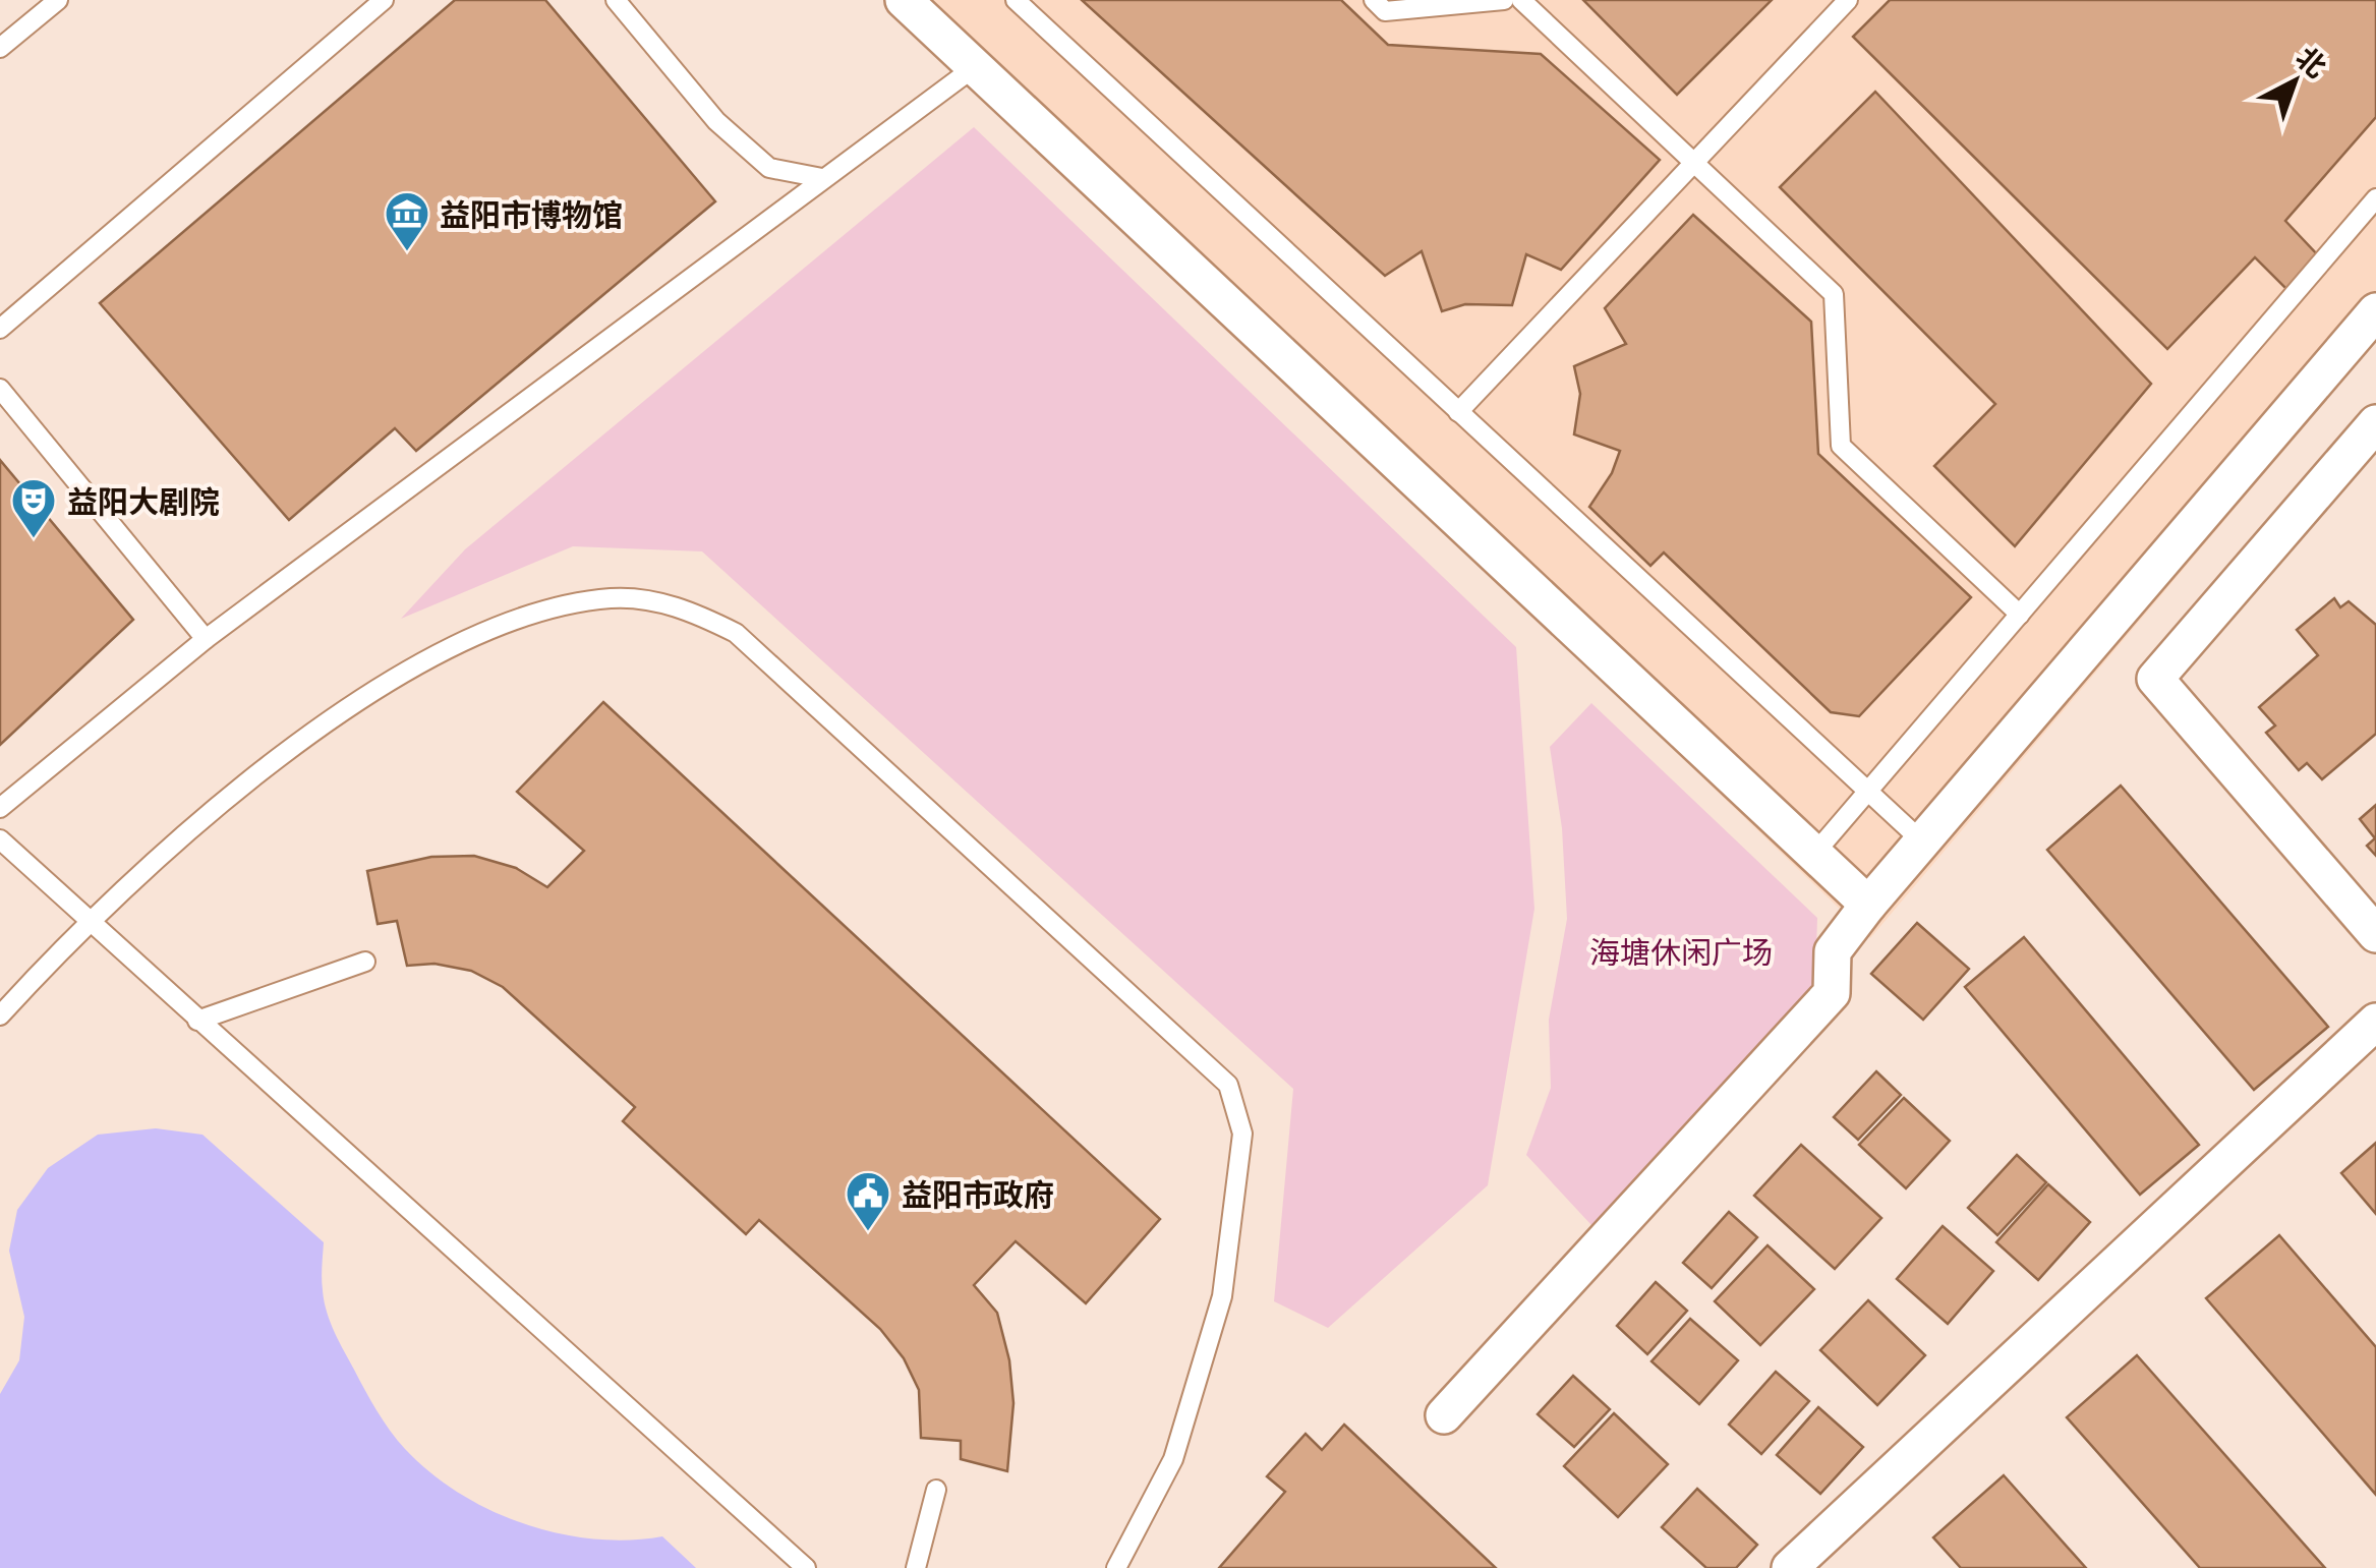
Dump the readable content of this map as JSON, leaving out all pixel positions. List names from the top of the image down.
{
  "parks": ["海塘休闲广场"],
  "places": {
    "museum": ["益阳市博物馆"],
    "theatre": ["益阳大剧院"],
    "public building": ["益阳市政府"]
  },
  "north": "top right"
}
